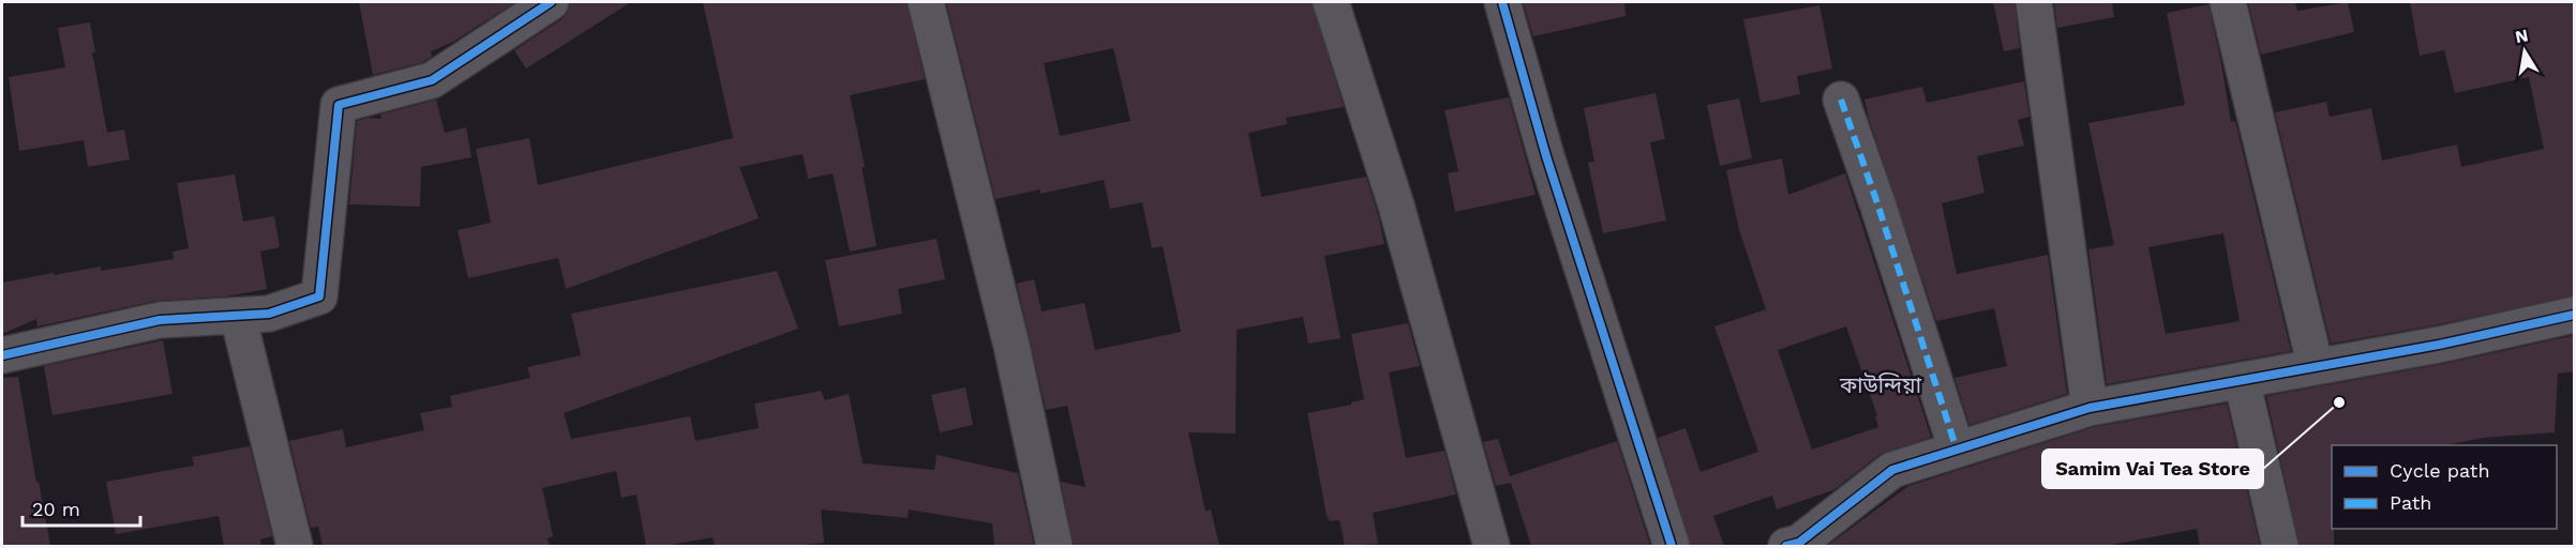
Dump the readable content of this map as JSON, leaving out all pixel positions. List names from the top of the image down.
{
  "districts": ["কাউন্দিয়া"],
  "places": ["Samim Vai Tea Store"],
  "legend": ["Cycle path", "Path"],
  "scale_bar": "20 m",
  "north": "top"
}
